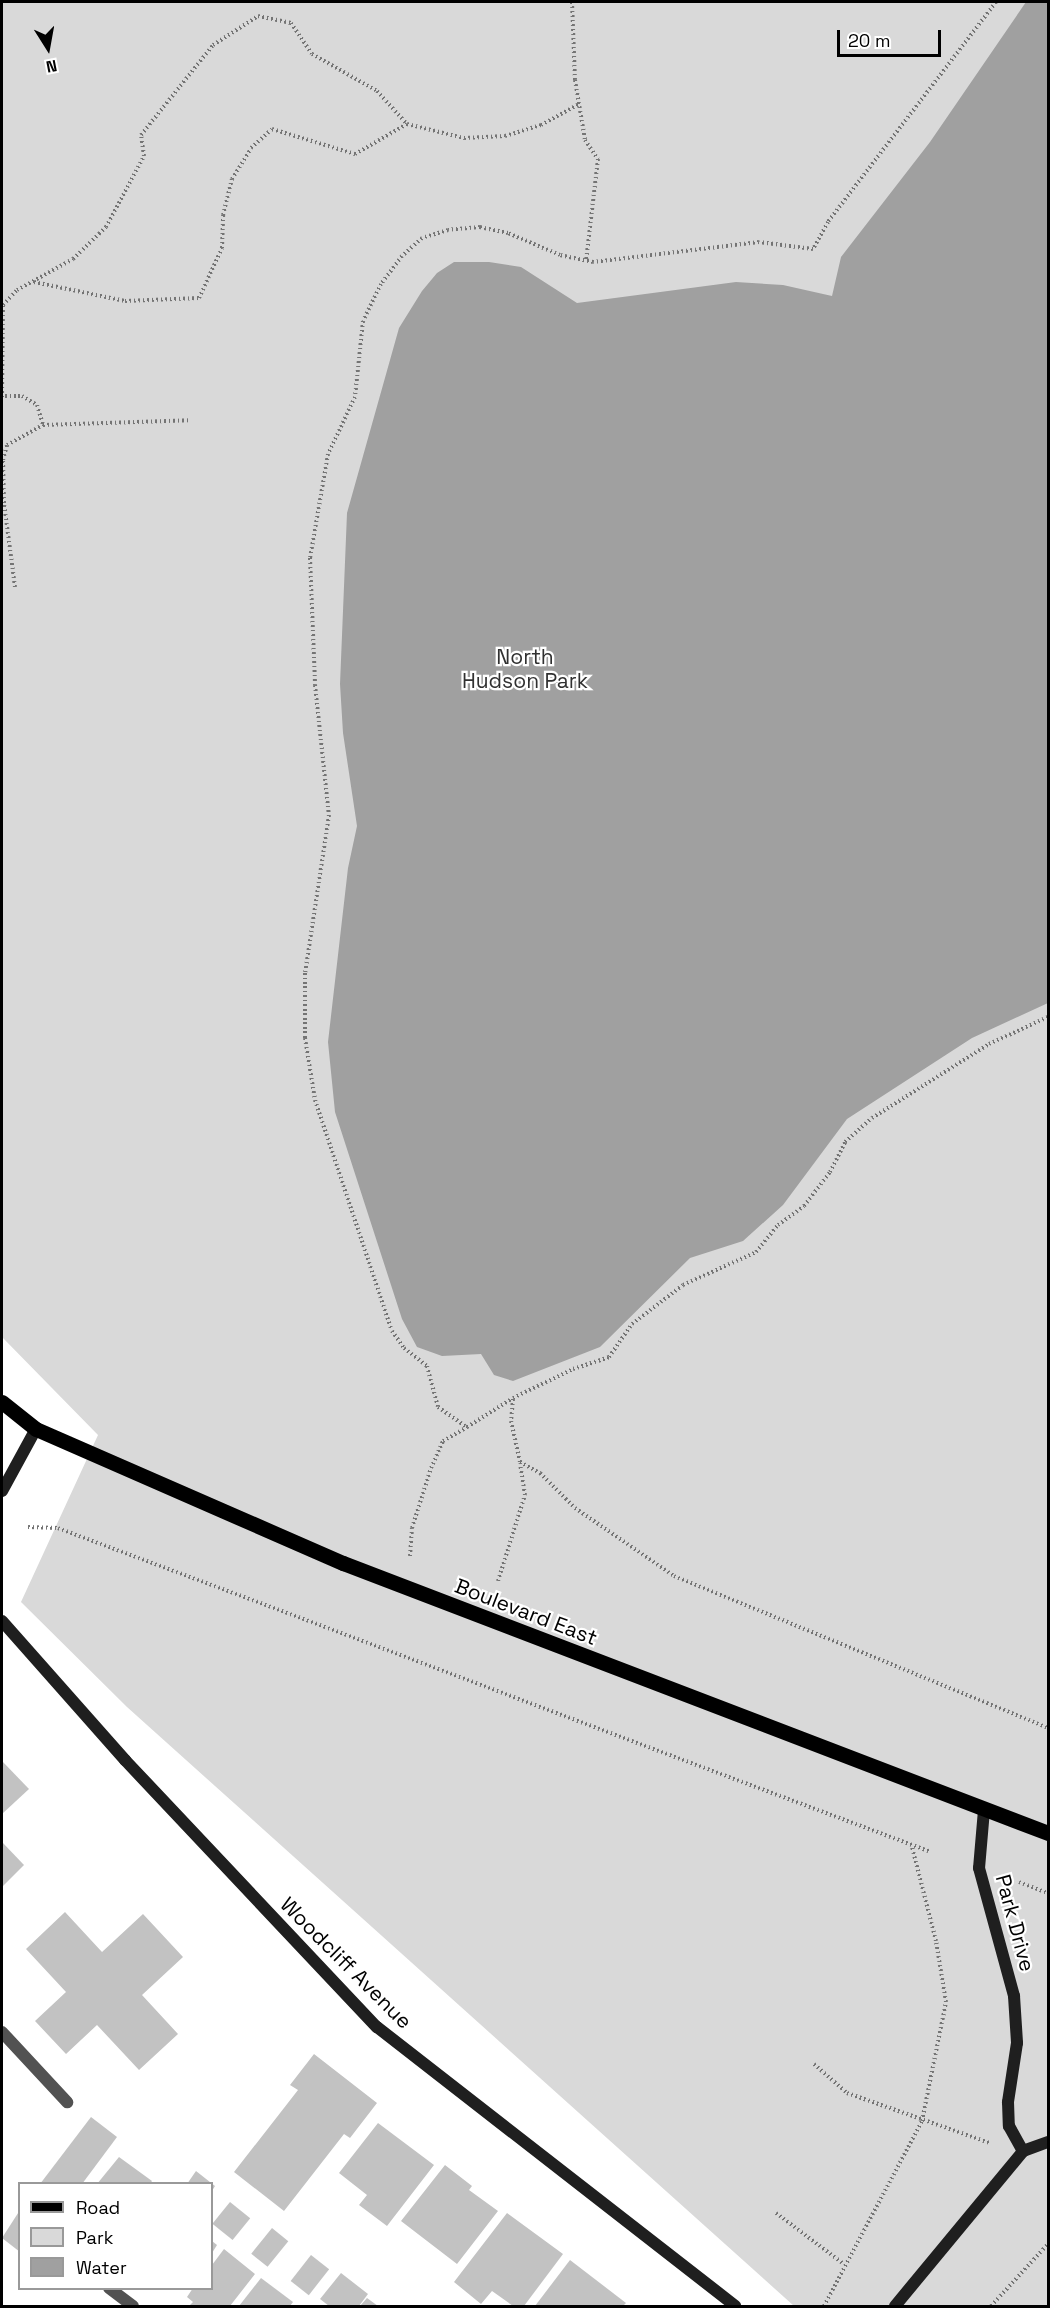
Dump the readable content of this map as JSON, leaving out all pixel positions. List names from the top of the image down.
{
  "streets": {
    "main road": ["Boulevard East", "Park Drive", "Woodcliff Avenue"]
  },
  "crossings": [
    ["Boulevard East", "Park Drive"]
  ],
  "parks": ["North Hudson Park"],
  "legend": ["Road", "Park", "Water"],
  "scale_bar": "20 m",
  "north": "bottom"
}
